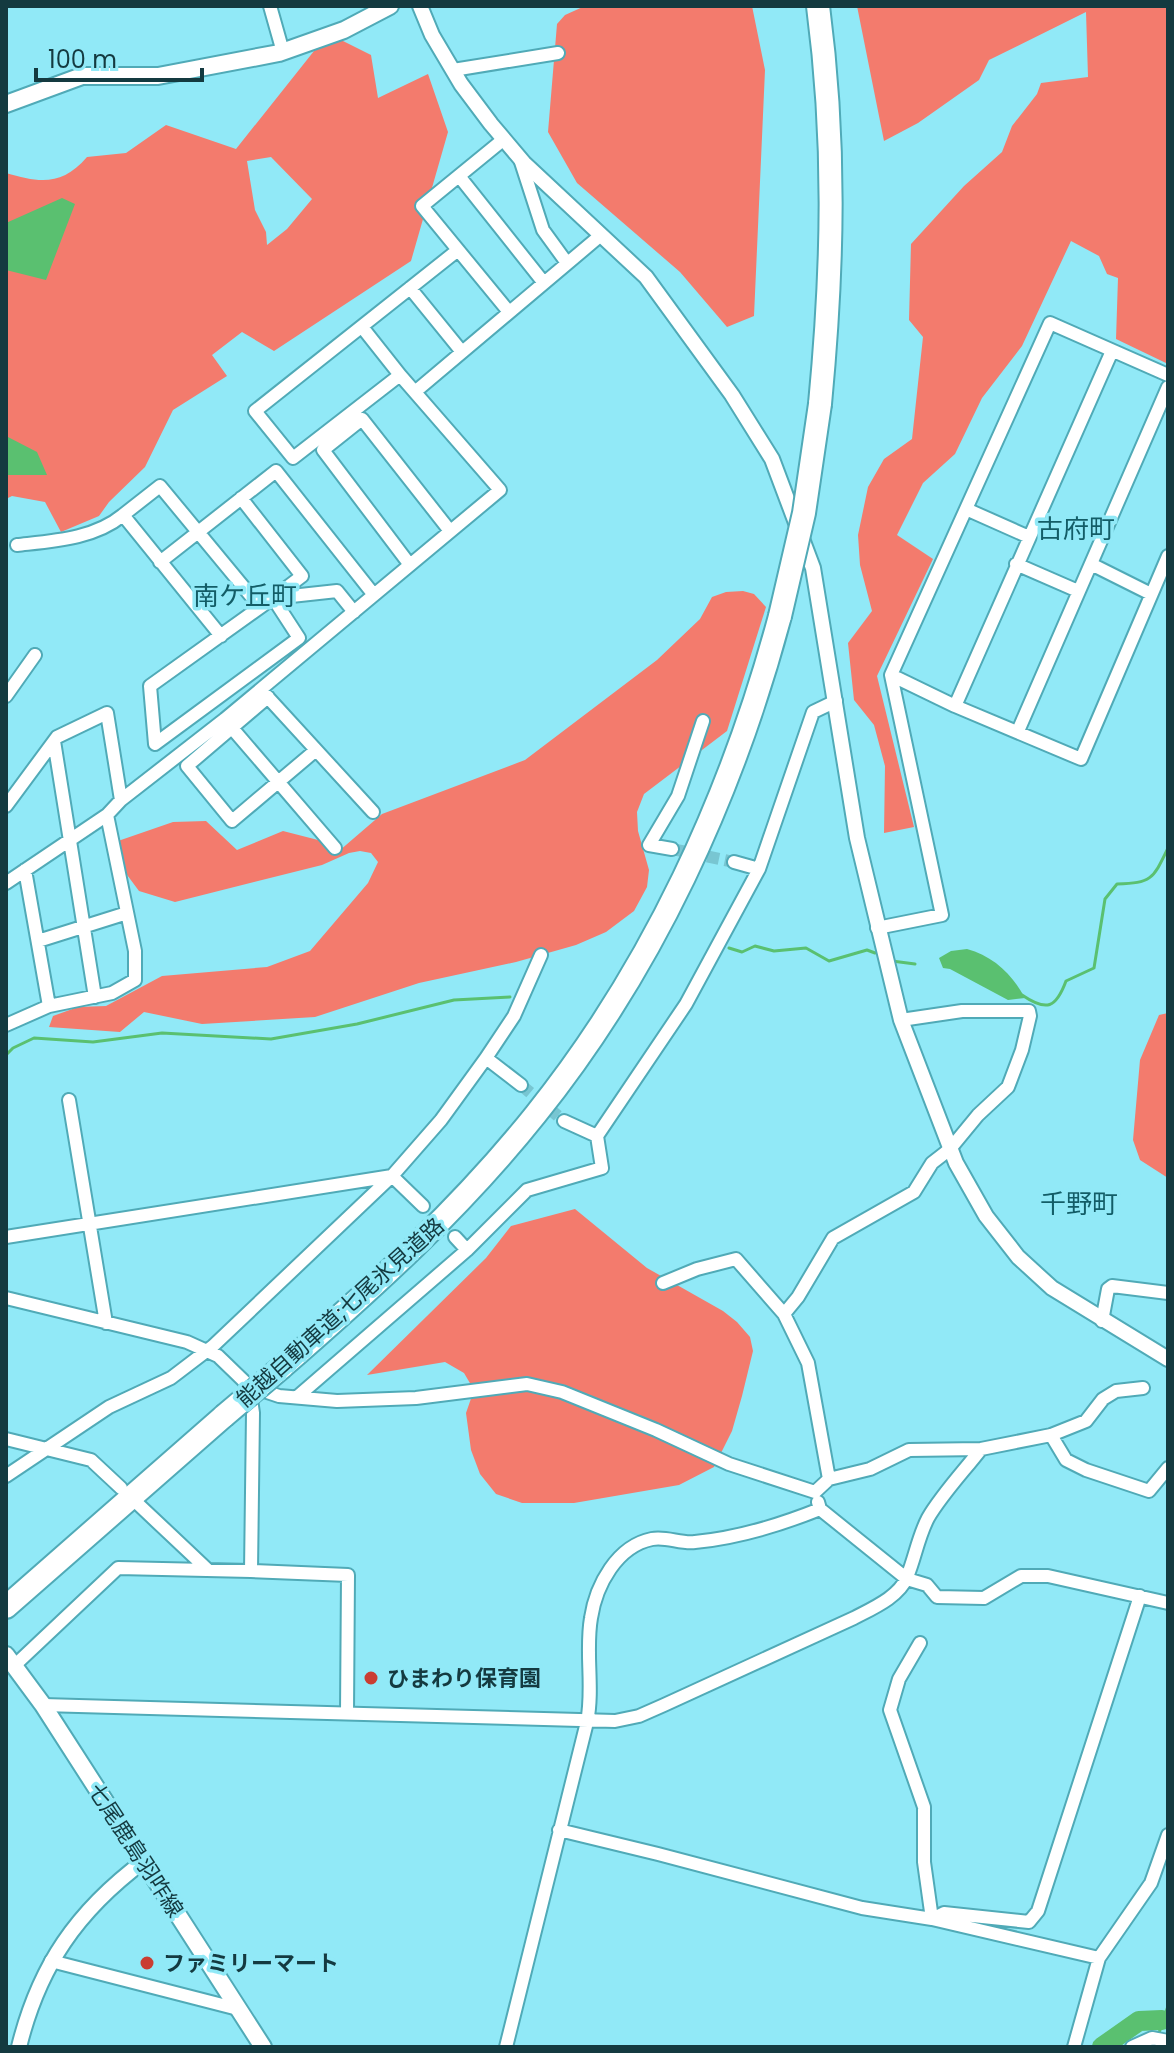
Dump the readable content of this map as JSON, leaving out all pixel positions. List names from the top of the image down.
{
  "streets": {
    "highway": ["能越自動車道;七尾氷見道路"],
    "main road": ["七尾鹿島羽咋線"]
  },
  "districts": ["古府町", "南ケ丘町", "千野町"],
  "places": ["ひまわり保育園", "ファミリーマート"],
  "scale_bar": "100 m"
}
